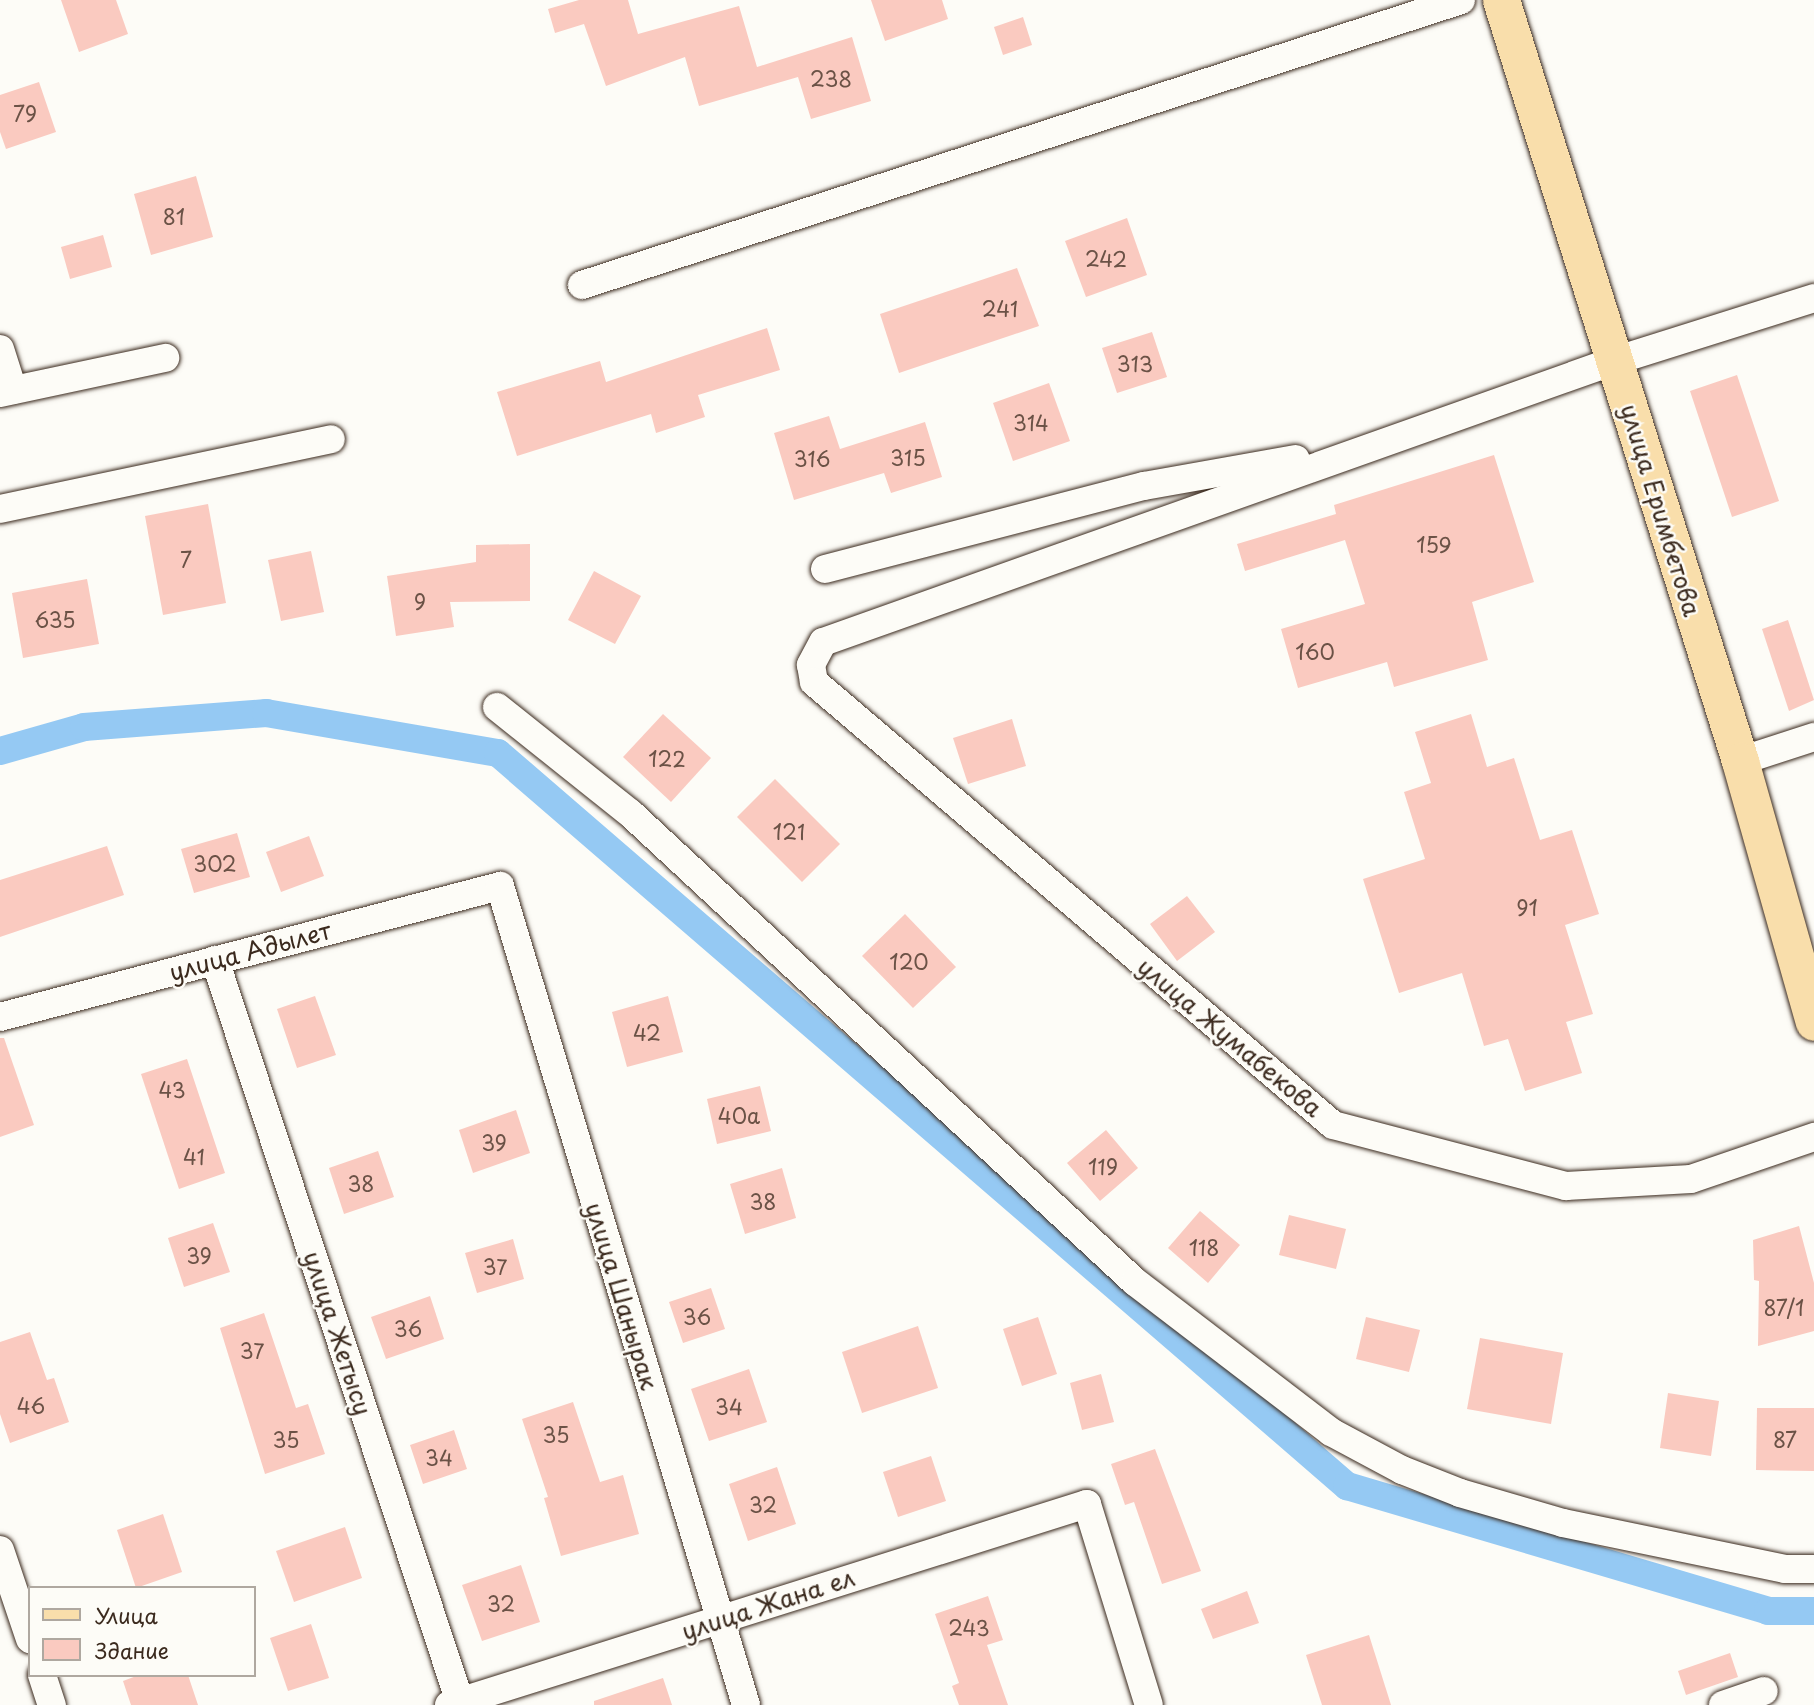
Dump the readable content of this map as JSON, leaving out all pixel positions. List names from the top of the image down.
{
  "streets": {
    "main road": ["улица Еримбетова"],
    "street": [
      "улица Адылет",
      "улица Жумабекова",
      "улица Шанырак",
      "улица Жетысу",
      "улица Жана ел"
    ]
  },
  "crossings": [
    ["улица Адылет", "улица Шанырак"],
    ["улица Адылет", "улица Жетысу"],
    ["улица Шанырак", "улица Жана ел"],
    ["улица Жетысу", "улица Жана ел"]
  ],
  "house_numbers": [
    "238",
    "79",
    "81",
    "242",
    "241",
    "313",
    "314",
    "315",
    "316",
    "159",
    "7",
    "9",
    "635",
    "160",
    "122",
    "121",
    "302",
    "91",
    "120",
    "42",
    "43",
    "40а",
    "39",
    "41",
    "119",
    "38",
    "38",
    "118",
    "39",
    "37",
    "87/1",
    "36",
    "36",
    "37",
    "46",
    "34",
    "35",
    "35",
    "87",
    "34",
    "32",
    "32",
    "243"
  ],
  "legend": ["Улица", "Здание"]
}
